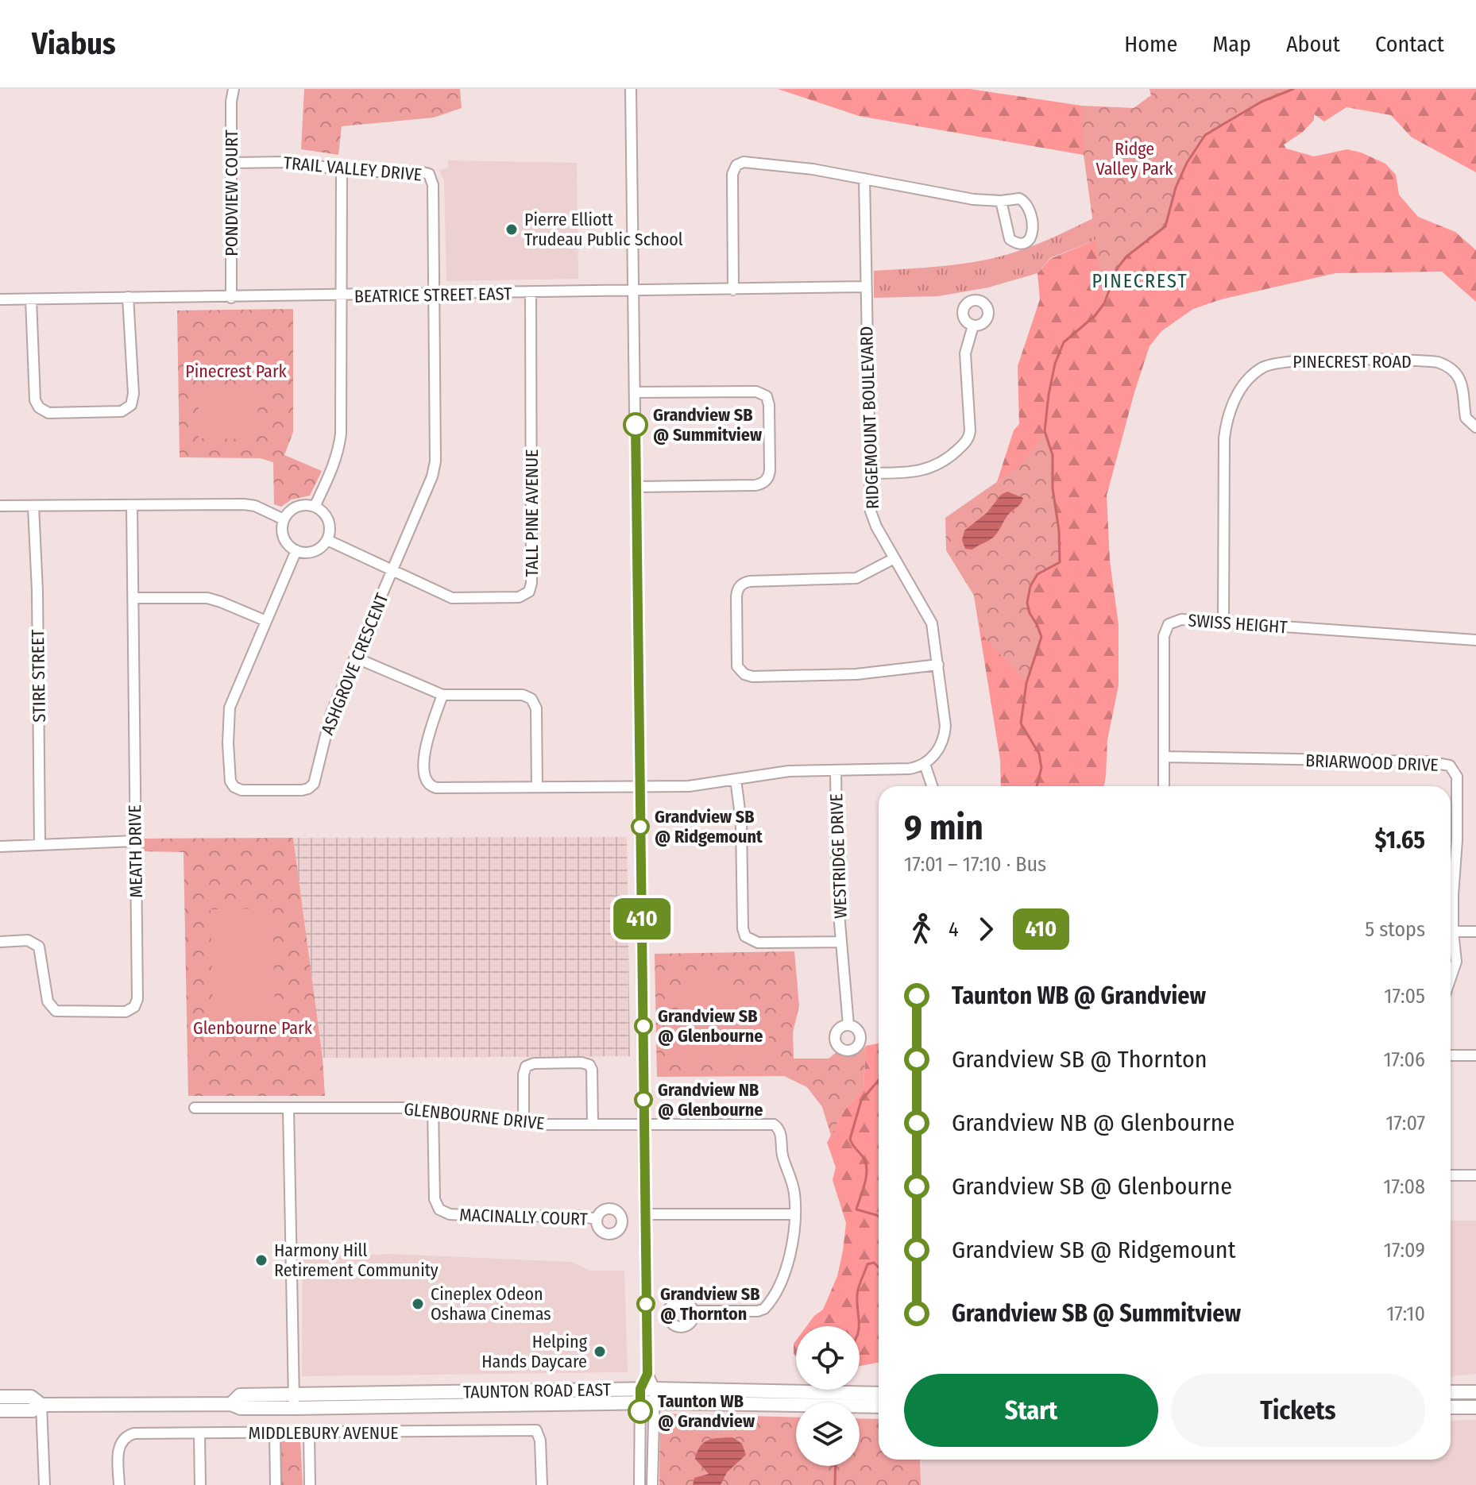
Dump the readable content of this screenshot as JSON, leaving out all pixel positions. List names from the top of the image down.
{
  "streets": {
    "main road": ["TAUNTON ROAD EAST"],
    "street": [
      "TRAIL VALLEY DRIVE",
      "PONDVIEW COURT",
      "BEATRICE STREET EAST",
      "PINECREST ROAD",
      "RIDGEMOUNT BOULEVARD",
      "TALL PINE AVENUE",
      "SWISS HEIGHT",
      "ASHGROVE CRESCENT",
      "STIRE STREET",
      "BRIARWOOD DRIVE",
      "MEATH DRIVE",
      "WESTRIDGE DRIVE",
      "GLENBOURNE DRIVE",
      "MACINALLY COURT",
      "MIDDLEBURY AVENUE"
    ]
  },
  "crossings": [
    ["TRAIL VALLEY DRIVE", "PONDVIEW COURT"],
    ["TRAIL VALLEY DRIVE", "BEATRICE STREET EAST"],
    ["TRAIL VALLEY DRIVE", "ASHGROVE CRESCENT"],
    ["PONDVIEW COURT", "BEATRICE STREET EAST"],
    ["BEATRICE STREET EAST", "RIDGEMOUNT BOULEVARD"],
    ["BEATRICE STREET EAST", "TALL PINE AVENUE"],
    ["BEATRICE STREET EAST", "ASHGROVE CRESCENT"],
    ["PINECREST ROAD", "SWISS HEIGHT"],
    ["TALL PINE AVENUE", "ASHGROVE CRESCENT"],
    ["SWISS HEIGHT", "BRIARWOOD DRIVE"],
    ["GLENBOURNE DRIVE", "MACINALLY COURT"]
  ],
  "districts": ["PINECREST"],
  "parks": ["Ridge Valley Park", "Pinecrest Park", "Glenbourne Park"],
  "places": [
    "Pierre Elliott Trudeau Public School",
    "Grandview SB @ Summitview",
    "Grandview SB @ Ridgemount",
    "Grandview SB @ Glenbourne",
    "Grandview NB @ Glenbourne",
    "Harmony Hill Retirement Community",
    "Cineplex Odeon Oshawa Cinemas",
    "Grandview SB @ Thornton",
    "Helping Hands Daycare",
    "Taunton WB @ Grandview"
  ],
  "lines": ["bus line 410"],
  "page": {
    "header": "Viabus",
    "nav": [
      "Home",
      "Map",
      "About",
      "Contact"
    ],
    "on_map": "410",
    "heading": ["9 min", "17:01 – 17:10 · Bus", "$1.65"],
    "legs": ["4", "410", "5 stops"],
    "list": [
      {
        "name": "Taunton WB @ Grandview",
        "value": "17:05"
      },
      {
        "name": "Grandview SB @ Thornton",
        "value": "17:06"
      },
      {
        "name": "Grandview NB @ Glenbourne",
        "value": "17:07"
      },
      {
        "name": "Grandview SB @ Glenbourne",
        "value": "17:08"
      },
      {
        "name": "Grandview SB @ Ridgemount",
        "value": "17:09"
      },
      {
        "name": "Grandview SB @ Summitview",
        "value": "17:10"
      }
    ],
    "buttons": ["Start", "Tickets"]
  }
}
